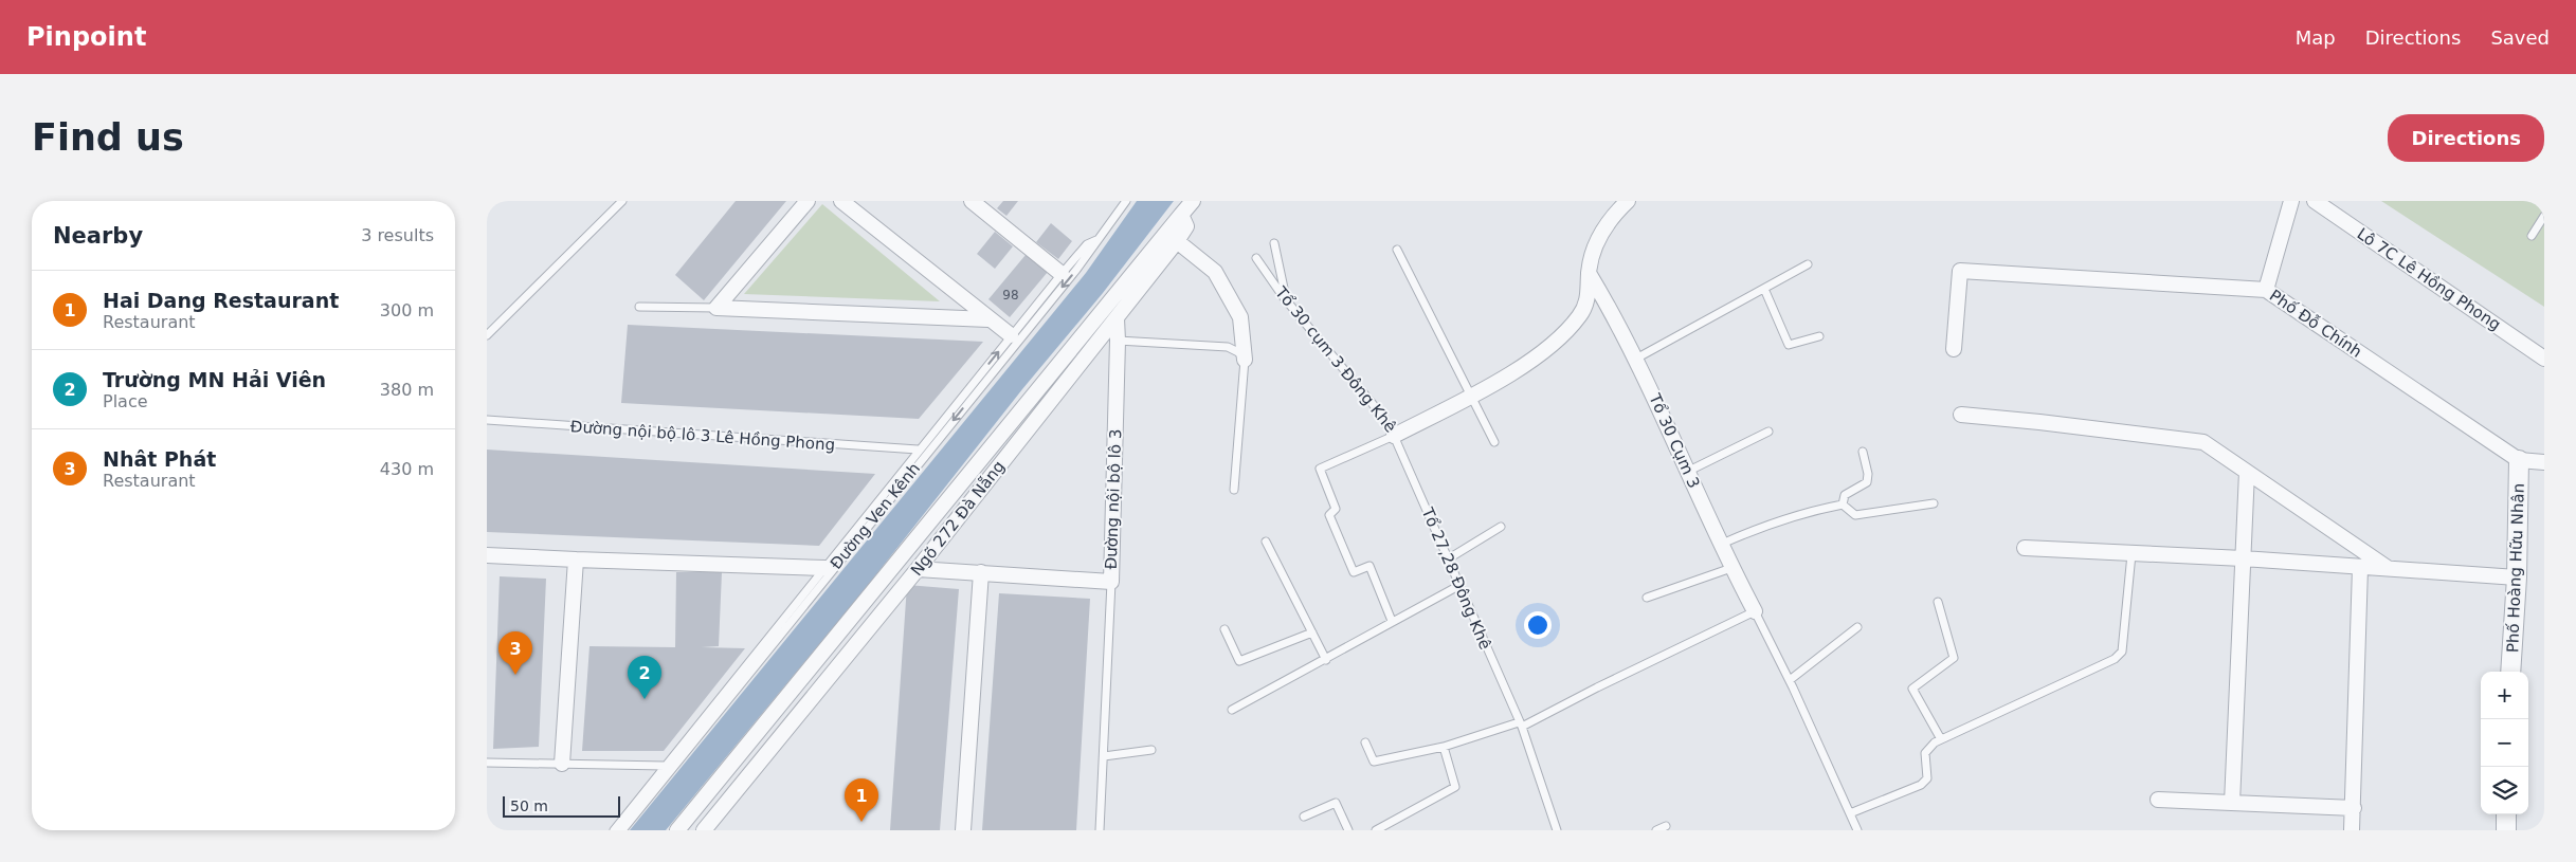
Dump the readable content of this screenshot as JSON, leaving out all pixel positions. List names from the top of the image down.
{
  "streets": {
    "street": [
      "Lô 7C Lê Hồng Phong",
      "Phố Đỗ Chính",
      "Tổ 30 cụm 3 Đông Khê",
      "Tổ 30 Cụm 3",
      "Đường nội bộ lô 3",
      "Ngõ 272 Đà Nẵng",
      "Phố Hoàng Hữu Nhân"
    ],
    "lane": ["Đường nội bộ lô 3 Lê Hồng Phong", "Đường Ven Kênh", "Tổ 27,28 Đông Khê"]
  },
  "crossings": [
    ["Phố Đỗ Chính", "Phố Hoàng Hữu Nhân"],
    ["Tổ 30 cụm 3 Đông Khê", "Tổ 30 Cụm 3"],
    ["Tổ 30 cụm 3 Đông Khê", "Tổ 27,28 Đông Khê"],
    ["Đường nội bộ lô 3 Lê Hồng Phong", "Đường Ven Kênh"],
    ["Đường nội bộ lô 3", "Ngõ 272 Đà Nẵng"]
  ],
  "house_numbers": ["98"],
  "scale_bar": "50 m",
  "page": {
    "header": "Pinpoint",
    "nav": ["Map", "Directions", "Saved"],
    "buttons": "Directions",
    "title": "Find us",
    "heading": ["Nearby", "3 results"],
    "list": [
      {
        "mark": "1",
        "name": "Hai Dang Restaurant",
        "note": "Restaurant",
        "value": "300 m"
      },
      {
        "mark": "2",
        "name": "Trường MN Hải Viên",
        "note": "Place",
        "value": "380 m"
      },
      {
        "mark": "3",
        "name": "Nhât Phát",
        "note": "Restaurant",
        "value": "430 m"
      }
    ],
    "pins": ["3", "2", "1"],
    "map_buttons": ["+", "−"],
    "scale": "50 m"
  }
}
